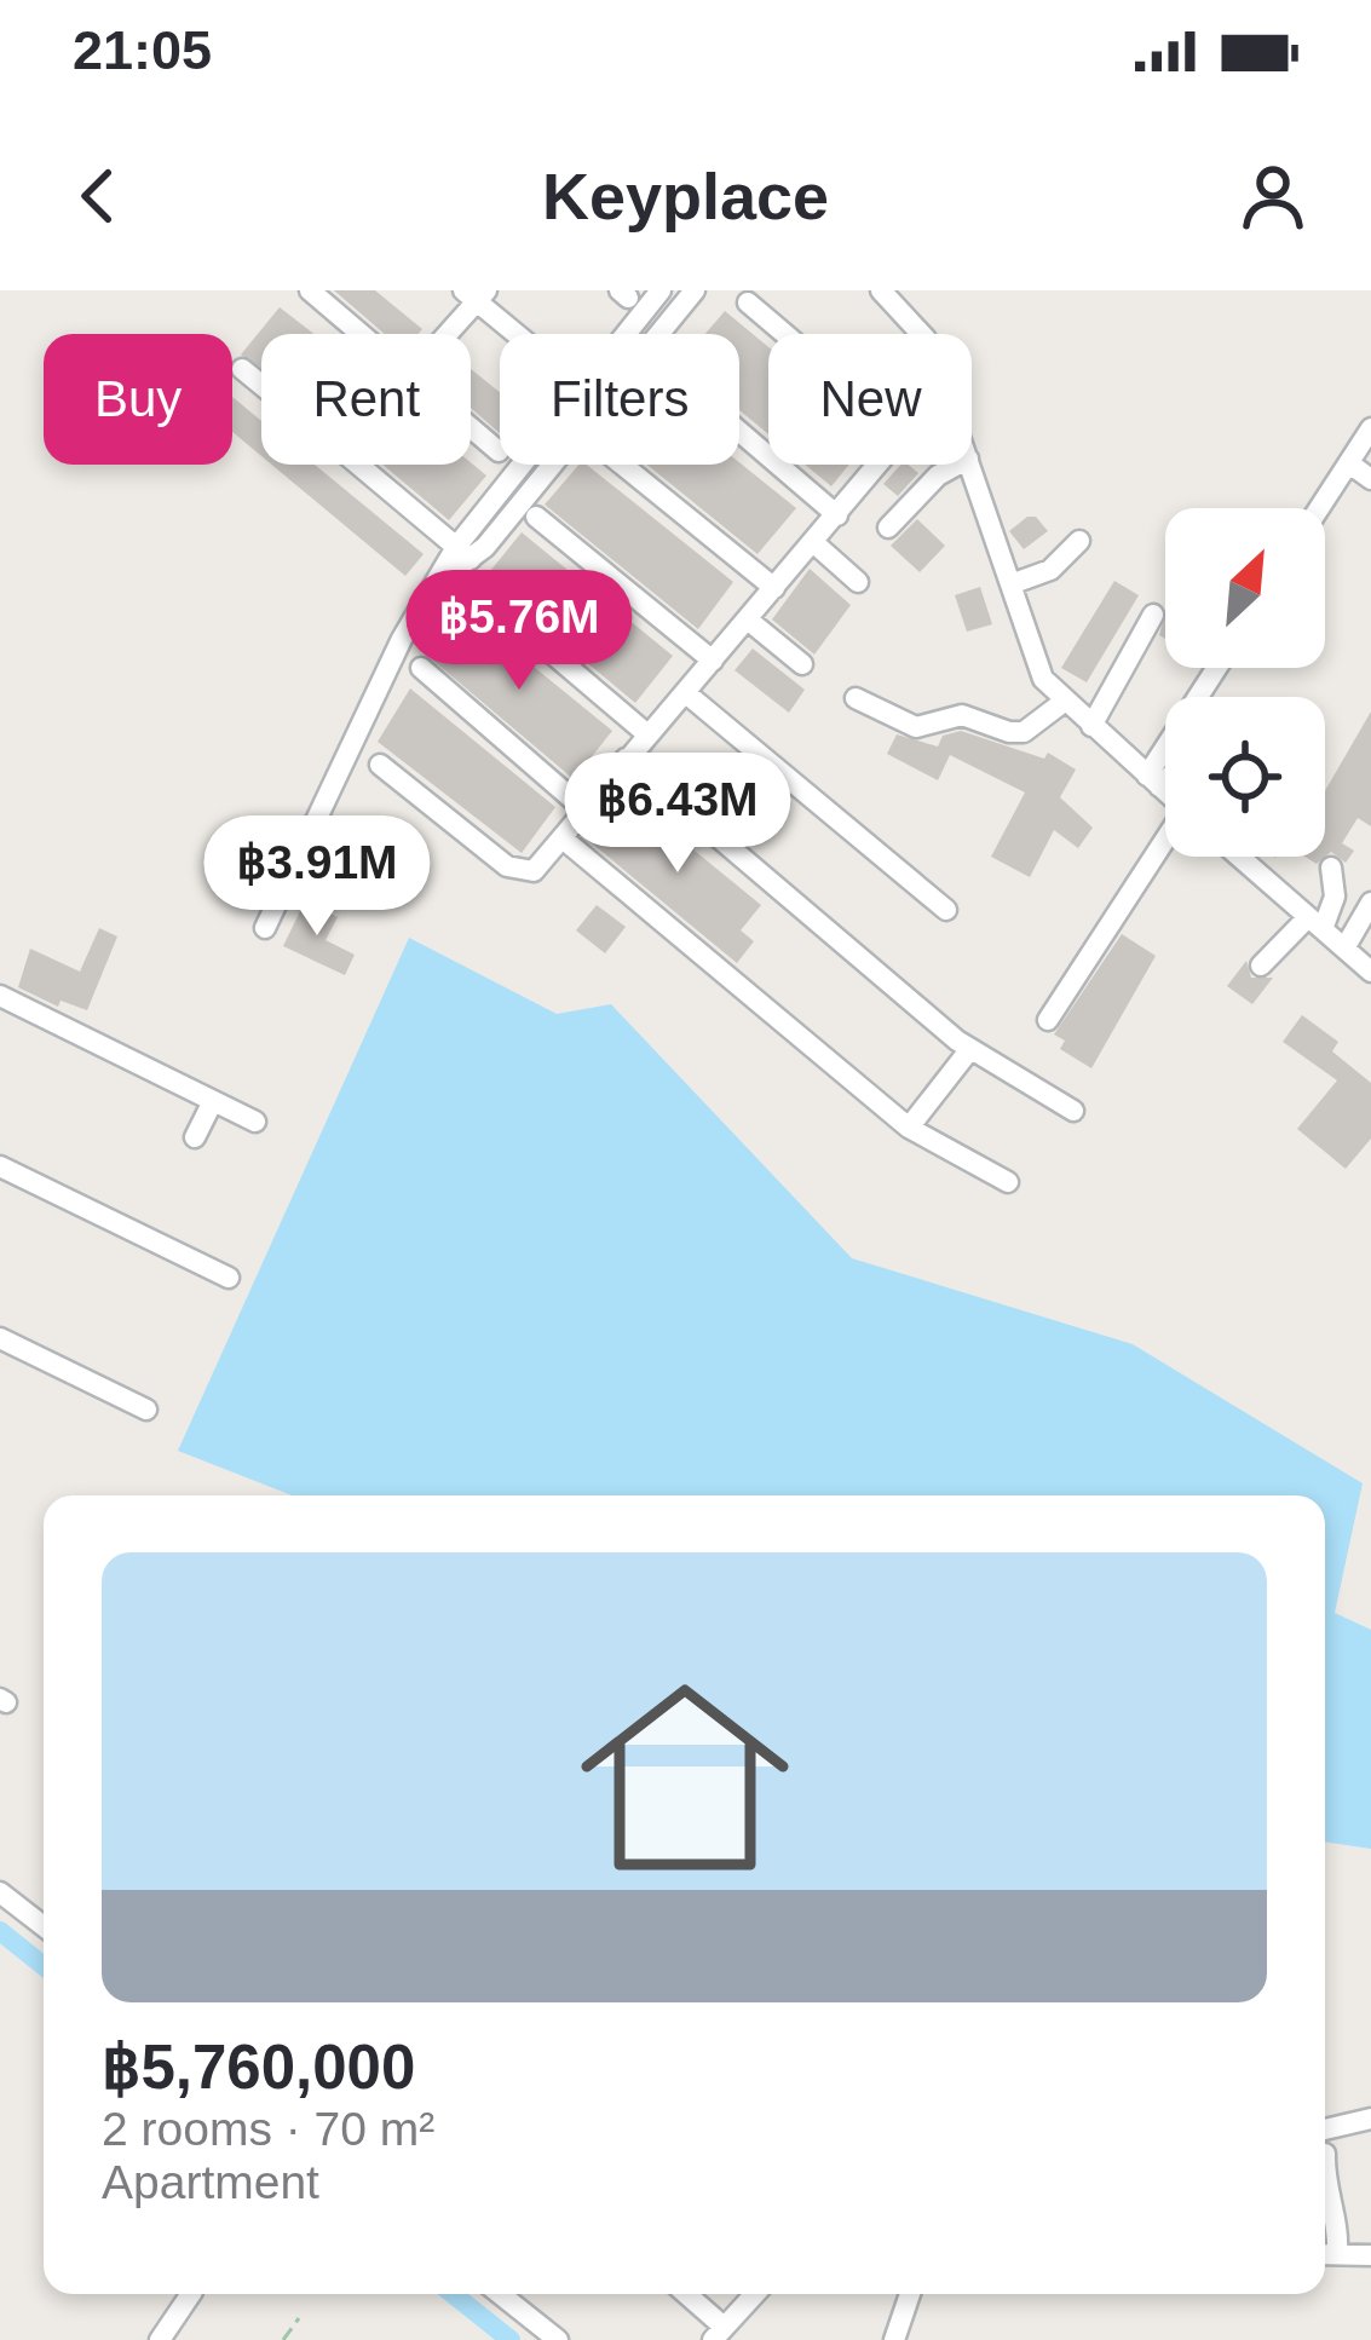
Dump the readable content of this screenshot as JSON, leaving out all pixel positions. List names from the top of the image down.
{
  "north": "top right",
  "page": {
    "status": "21:05",
    "header": "Keyplace",
    "chip": [
      "Buy",
      "Rent",
      "Filters",
      "New"
    ],
    "price": ["฿5.76M", "฿6.43M", "฿3.91M"],
    "list": [
      {
        "name": "฿5,760,000",
        "note": "2 rooms · 70 m² · Apartment"
      }
    ]
  }
}
